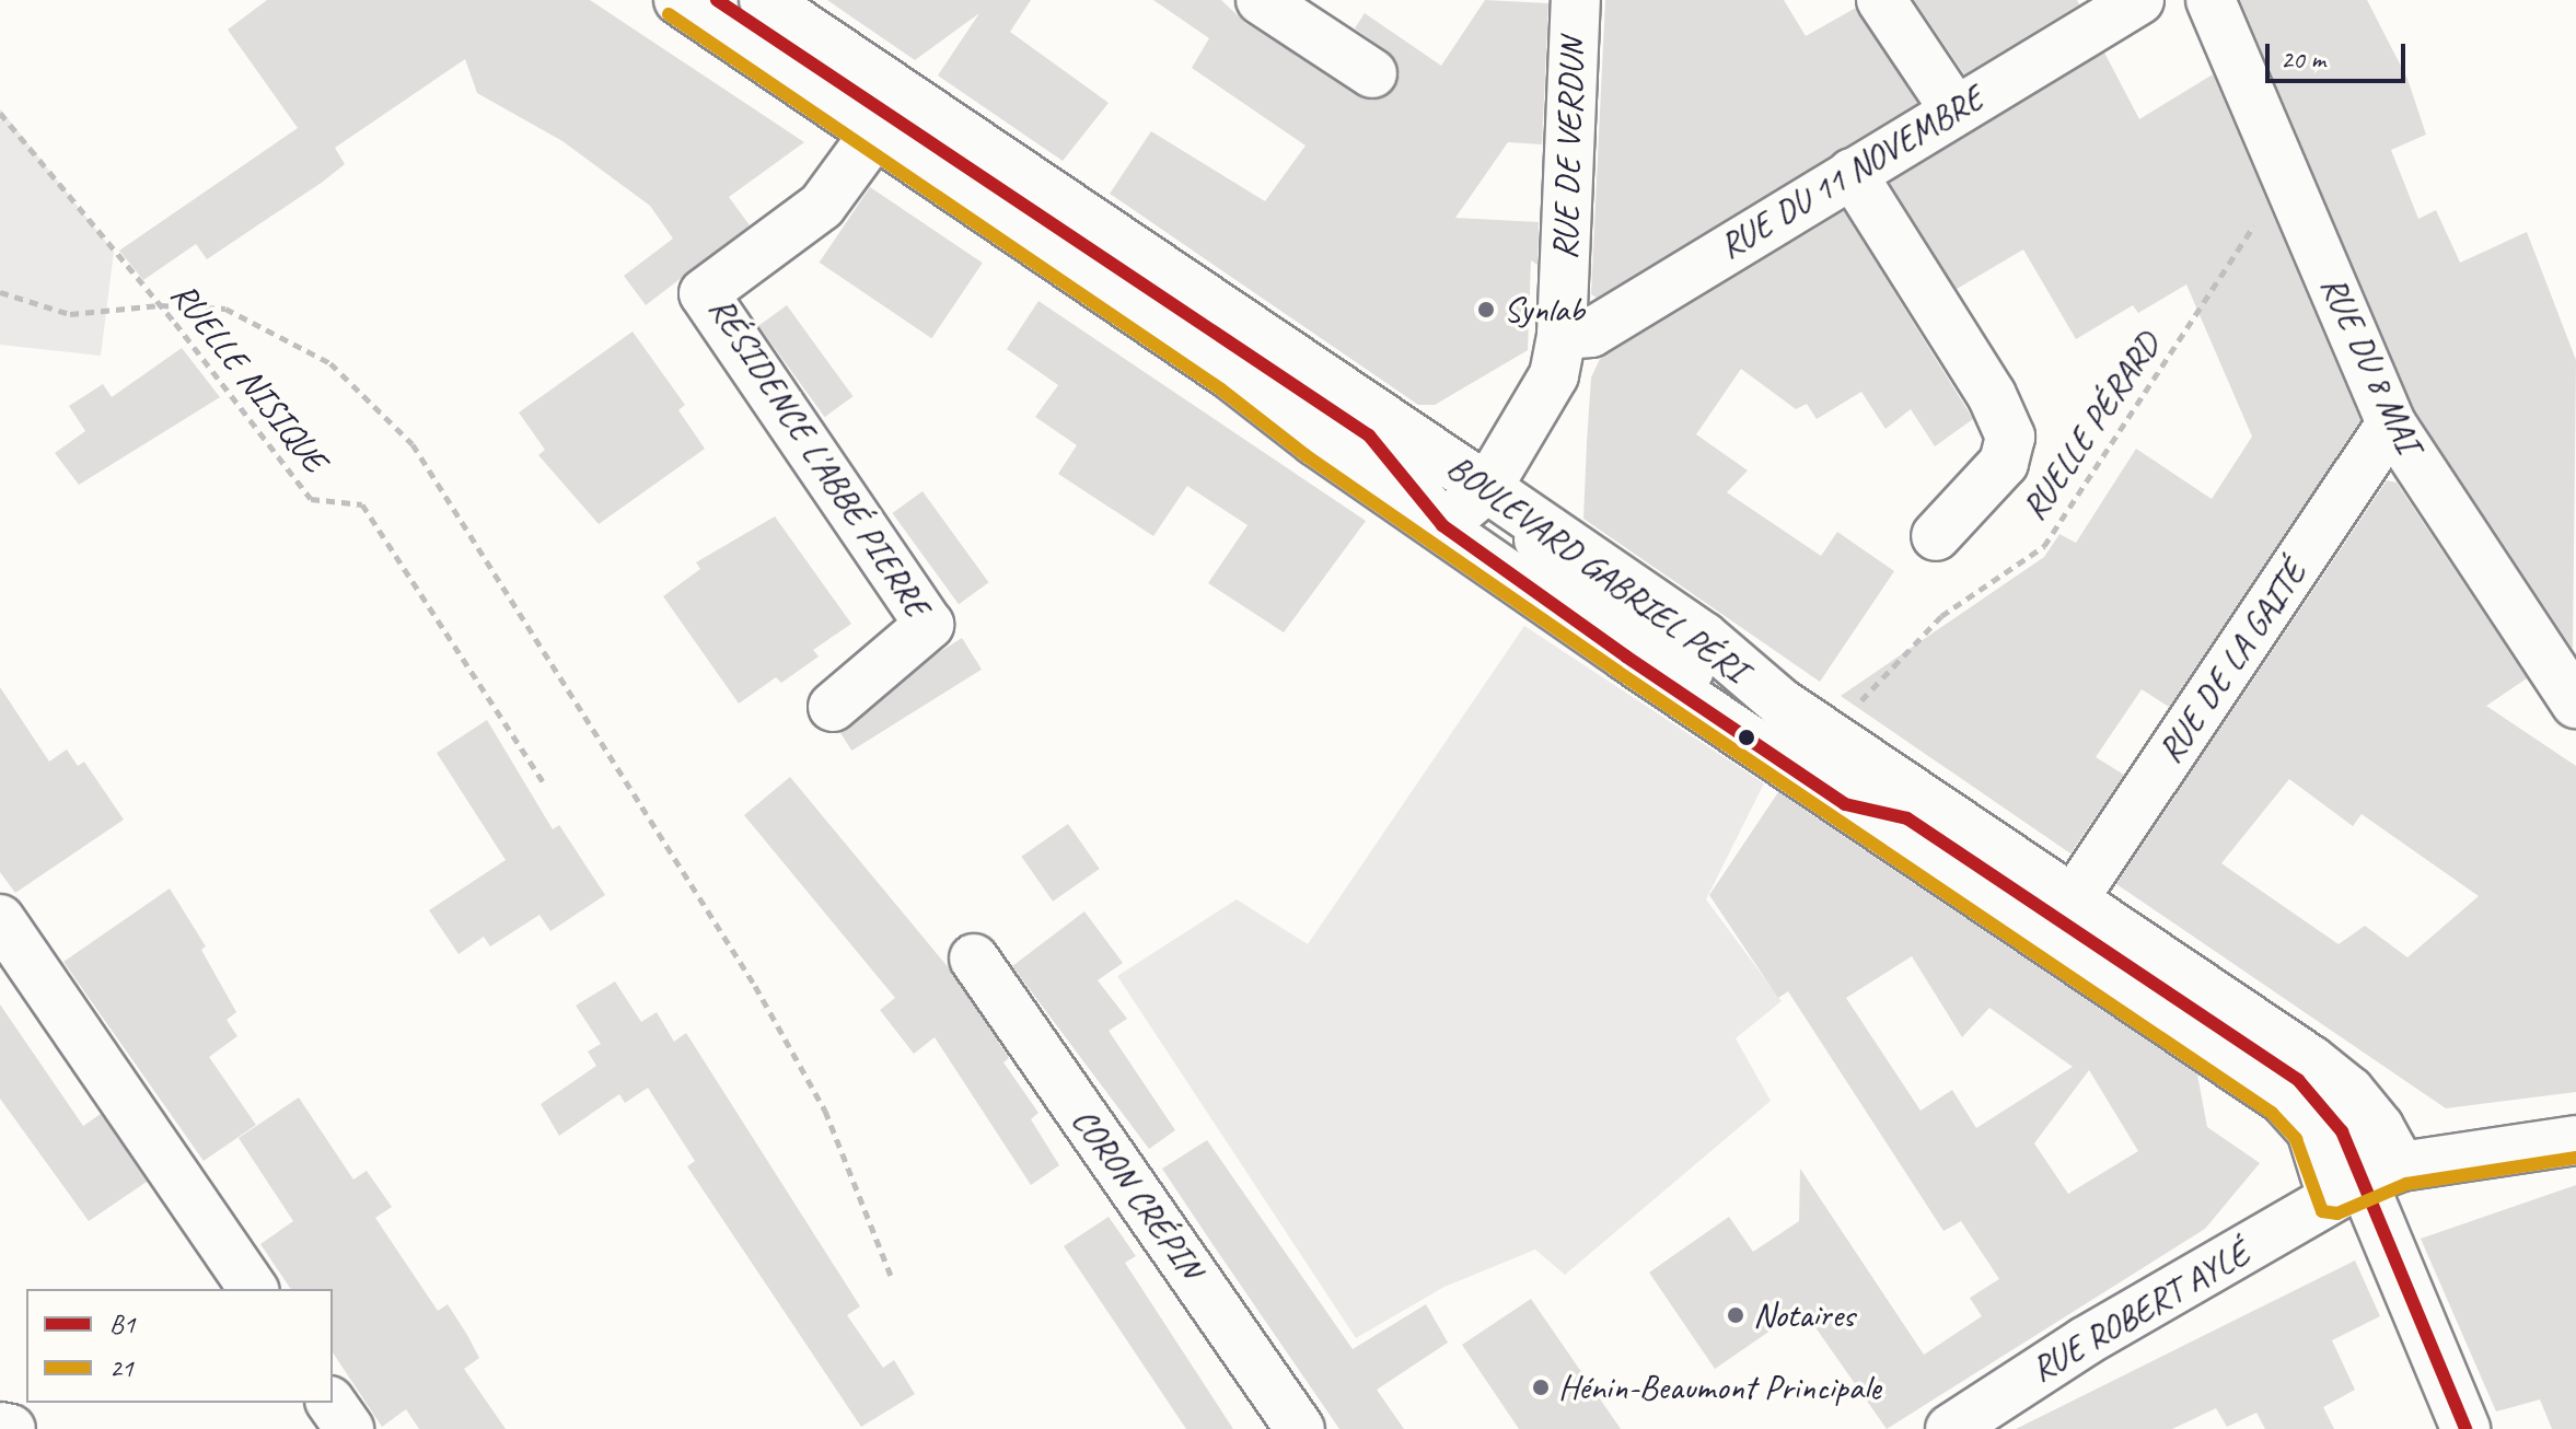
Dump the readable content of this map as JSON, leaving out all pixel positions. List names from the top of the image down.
{
  "streets": {
    "main road": [
      "RUE DE VERDUN",
      "RUE DU 11 NOVEMBRE",
      "RUE DU 8 MAI",
      "RÉSIDENCE L'ABBÉ PIERRE",
      "BOULEVARD GABRIEL PÉRI",
      "RUE DE LA GAITÉ",
      "CORON CRÉPIN",
      "RUE ROBERT AYLÉ"
    ],
    "path": ["RUELLE NISIQUE", "RUELLE PÉRARD"]
  },
  "crossings": [
    ["RUE DE VERDUN", "RUE DU 11 NOVEMBRE"],
    ["RUE DE VERDUN", "BOULEVARD GABRIEL PÉRI"],
    ["RUE DU 8 MAI", "RUELLE PÉRARD"],
    ["RUE DU 8 MAI", "RUE DE LA GAITÉ"],
    ["RUELLE PÉRARD", "BOULEVARD GABRIEL PÉRI"],
    ["RÉSIDENCE L'ABBÉ PIERRE", "BOULEVARD GABRIEL PÉRI"],
    ["BOULEVARD GABRIEL PÉRI", "RUE DE LA GAITÉ"],
    ["BOULEVARD GABRIEL PÉRI", "RUE ROBERT AYLÉ"]
  ],
  "places": ["Synlab", "Notaires", "Hénin-Beaumont Principale"],
  "lines": ["transit line B1", "transit line 21"],
  "legend": ["B1", "21"],
  "scale_bar": "20 m"
}
